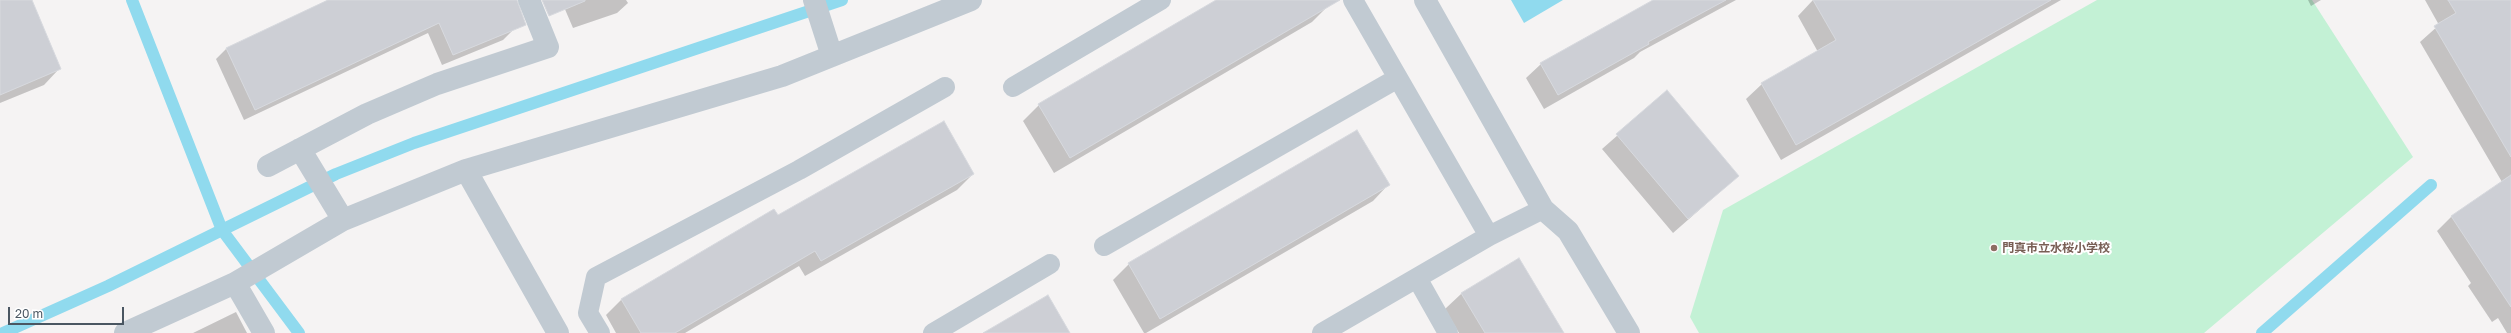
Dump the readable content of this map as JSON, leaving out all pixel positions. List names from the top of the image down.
{
  "places": ["門真市立水桜小学校"],
  "scale_bar": "20 m"
}
